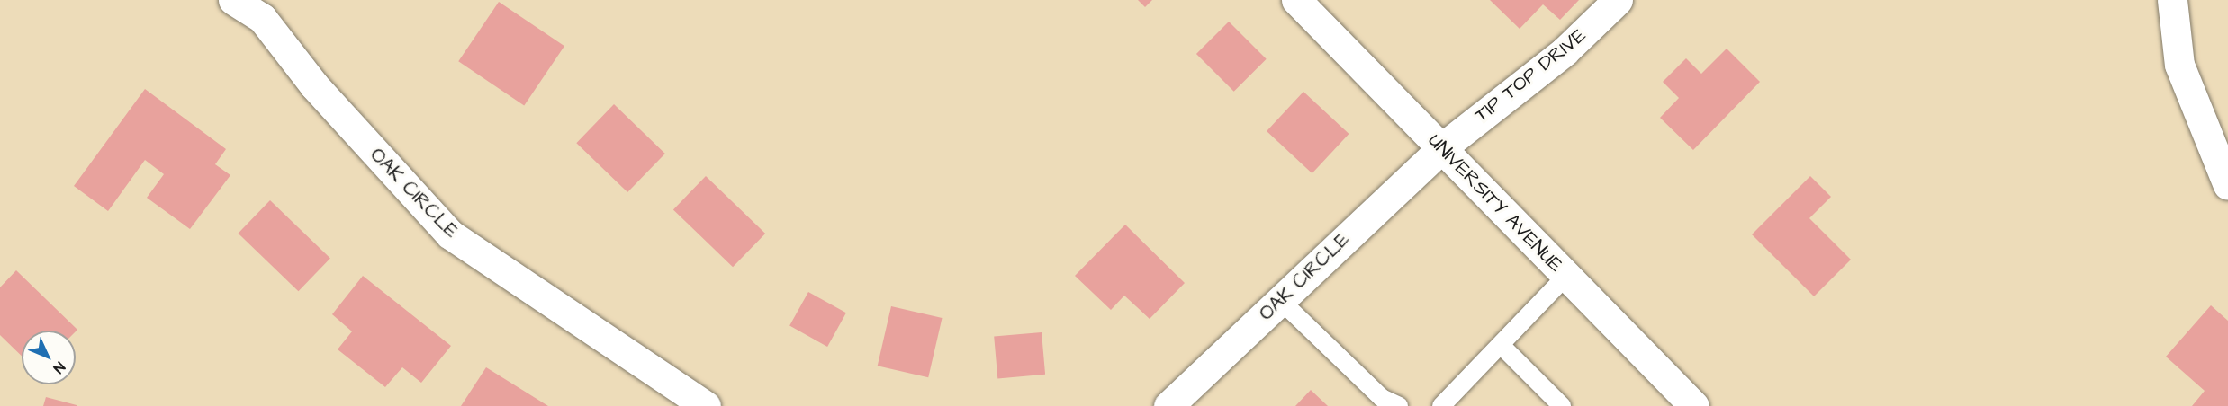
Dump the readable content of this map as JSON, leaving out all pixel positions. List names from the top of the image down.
{
  "streets": {
    "street": ["TIP TOP DRIVE", "OAK CIRCLE", "UNIVERSITY AVENUE"]
  },
  "crossings": [
    ["TIP TOP DRIVE", "OAK CIRCLE"],
    ["TIP TOP DRIVE", "UNIVERSITY AVENUE"],
    ["OAK CIRCLE", "UNIVERSITY AVENUE"]
  ],
  "north": "bottom right"
}
